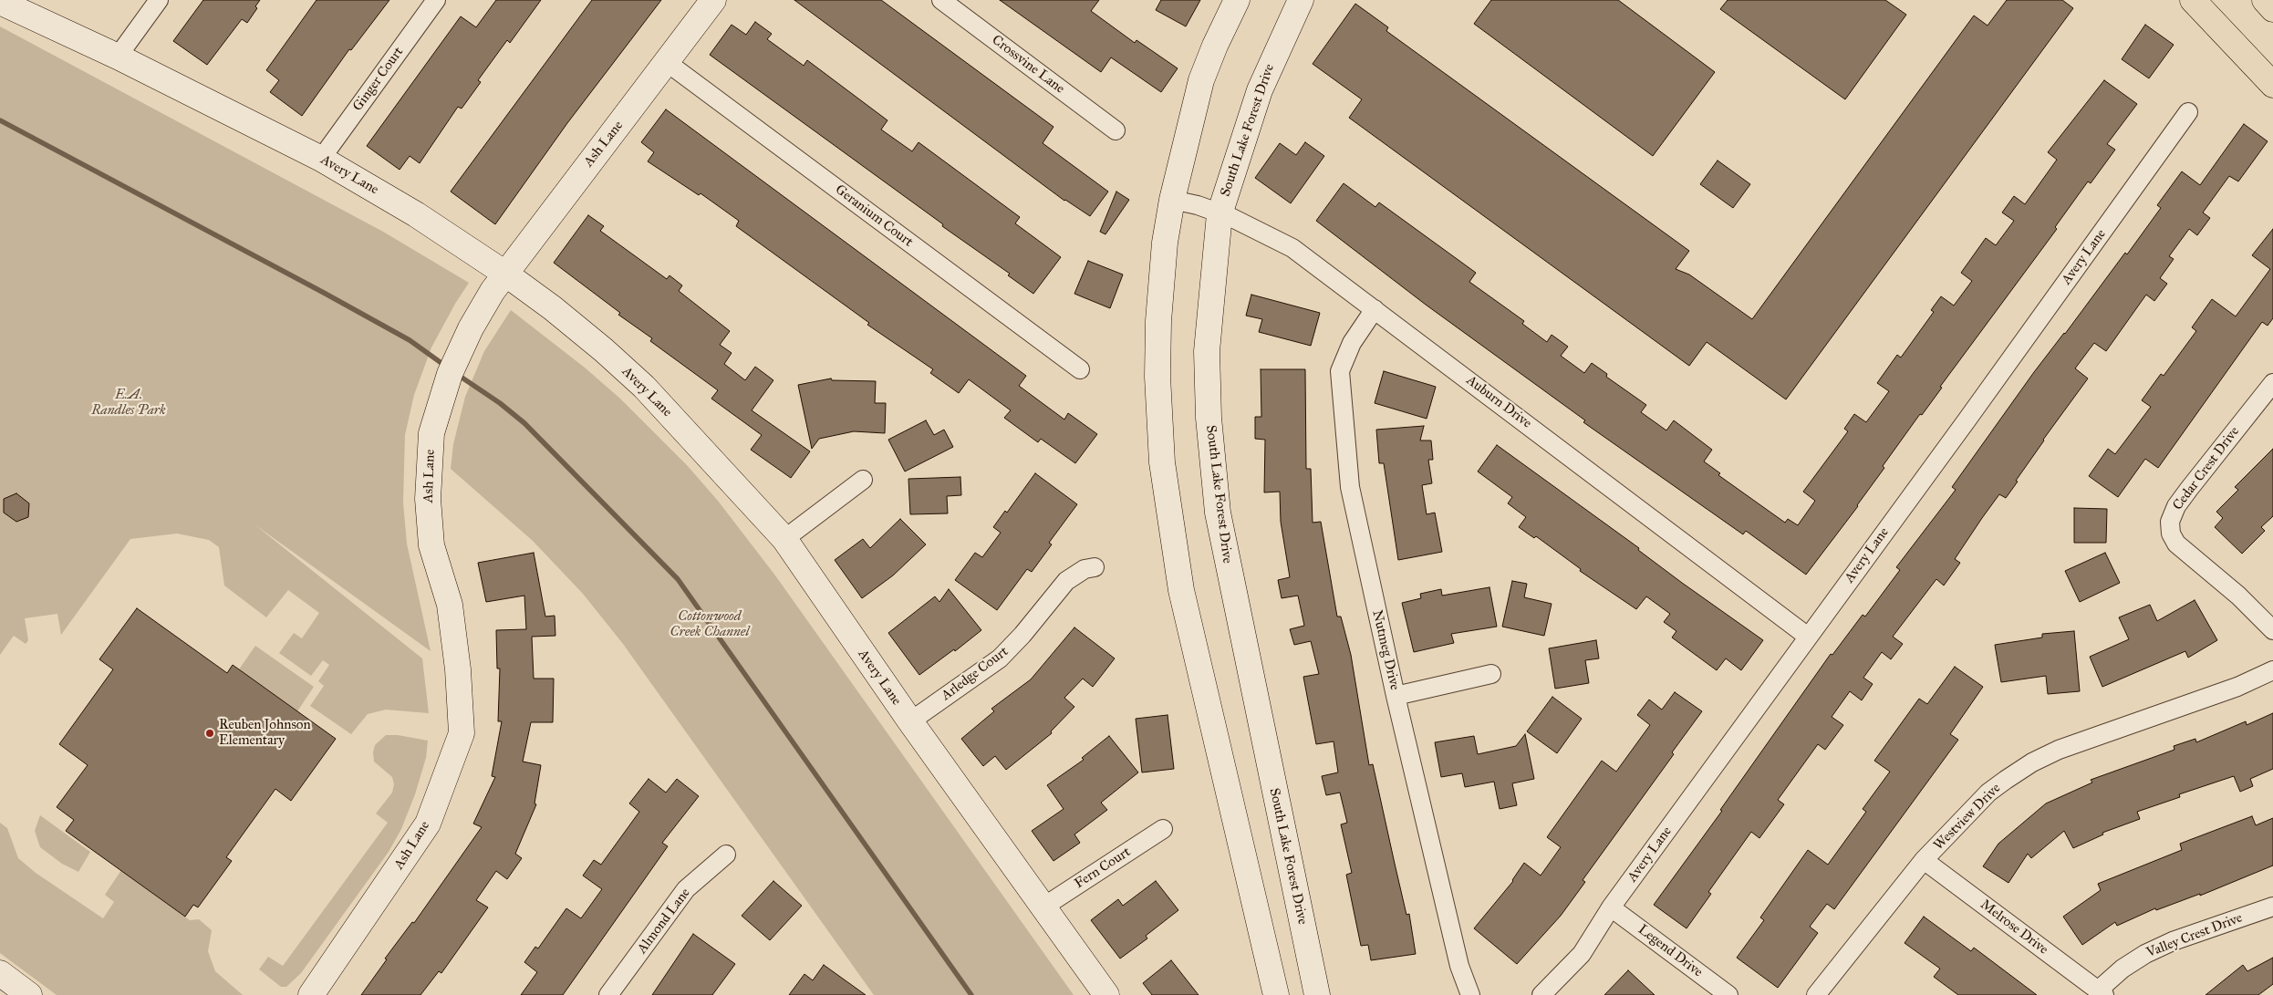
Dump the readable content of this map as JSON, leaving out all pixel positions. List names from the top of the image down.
{
  "streets": {
    "street": [
      "Crossvine Lane",
      "Ginger Court",
      "South Lake Forest Drive",
      "Ash Lane",
      "Avery Lane",
      "Geranium Court",
      "Auburn Drive",
      "Cedar Crest Drive",
      "Nutmeg Drive",
      "Arledge Court",
      "Westview Drive",
      "Fern Court",
      "Almond Lane",
      "Melrose Drive",
      "Valley Crest Drive",
      "Legend Drive"
    ]
  },
  "crossings": [
    ["Ginger Court", "Avery Lane"],
    ["South Lake Forest Drive", "Auburn Drive"],
    ["Ash Lane", "Avery Lane"],
    ["Ash Lane", "Geranium Court"],
    ["Avery Lane", "Auburn Drive"],
    ["Avery Lane", "Arledge Court"],
    ["Avery Lane", "Fern Court"],
    ["Avery Lane", "Legend Drive"],
    ["Auburn Drive", "Nutmeg Drive"],
    ["Westview Drive", "Melrose Drive"],
    ["Melrose Drive", "Valley Crest Drive"]
  ],
  "parks": ["E.A. Randles Park", "Cottonwood Creek Channel"],
  "places": ["Reuben Johnson Elementary"]
}
